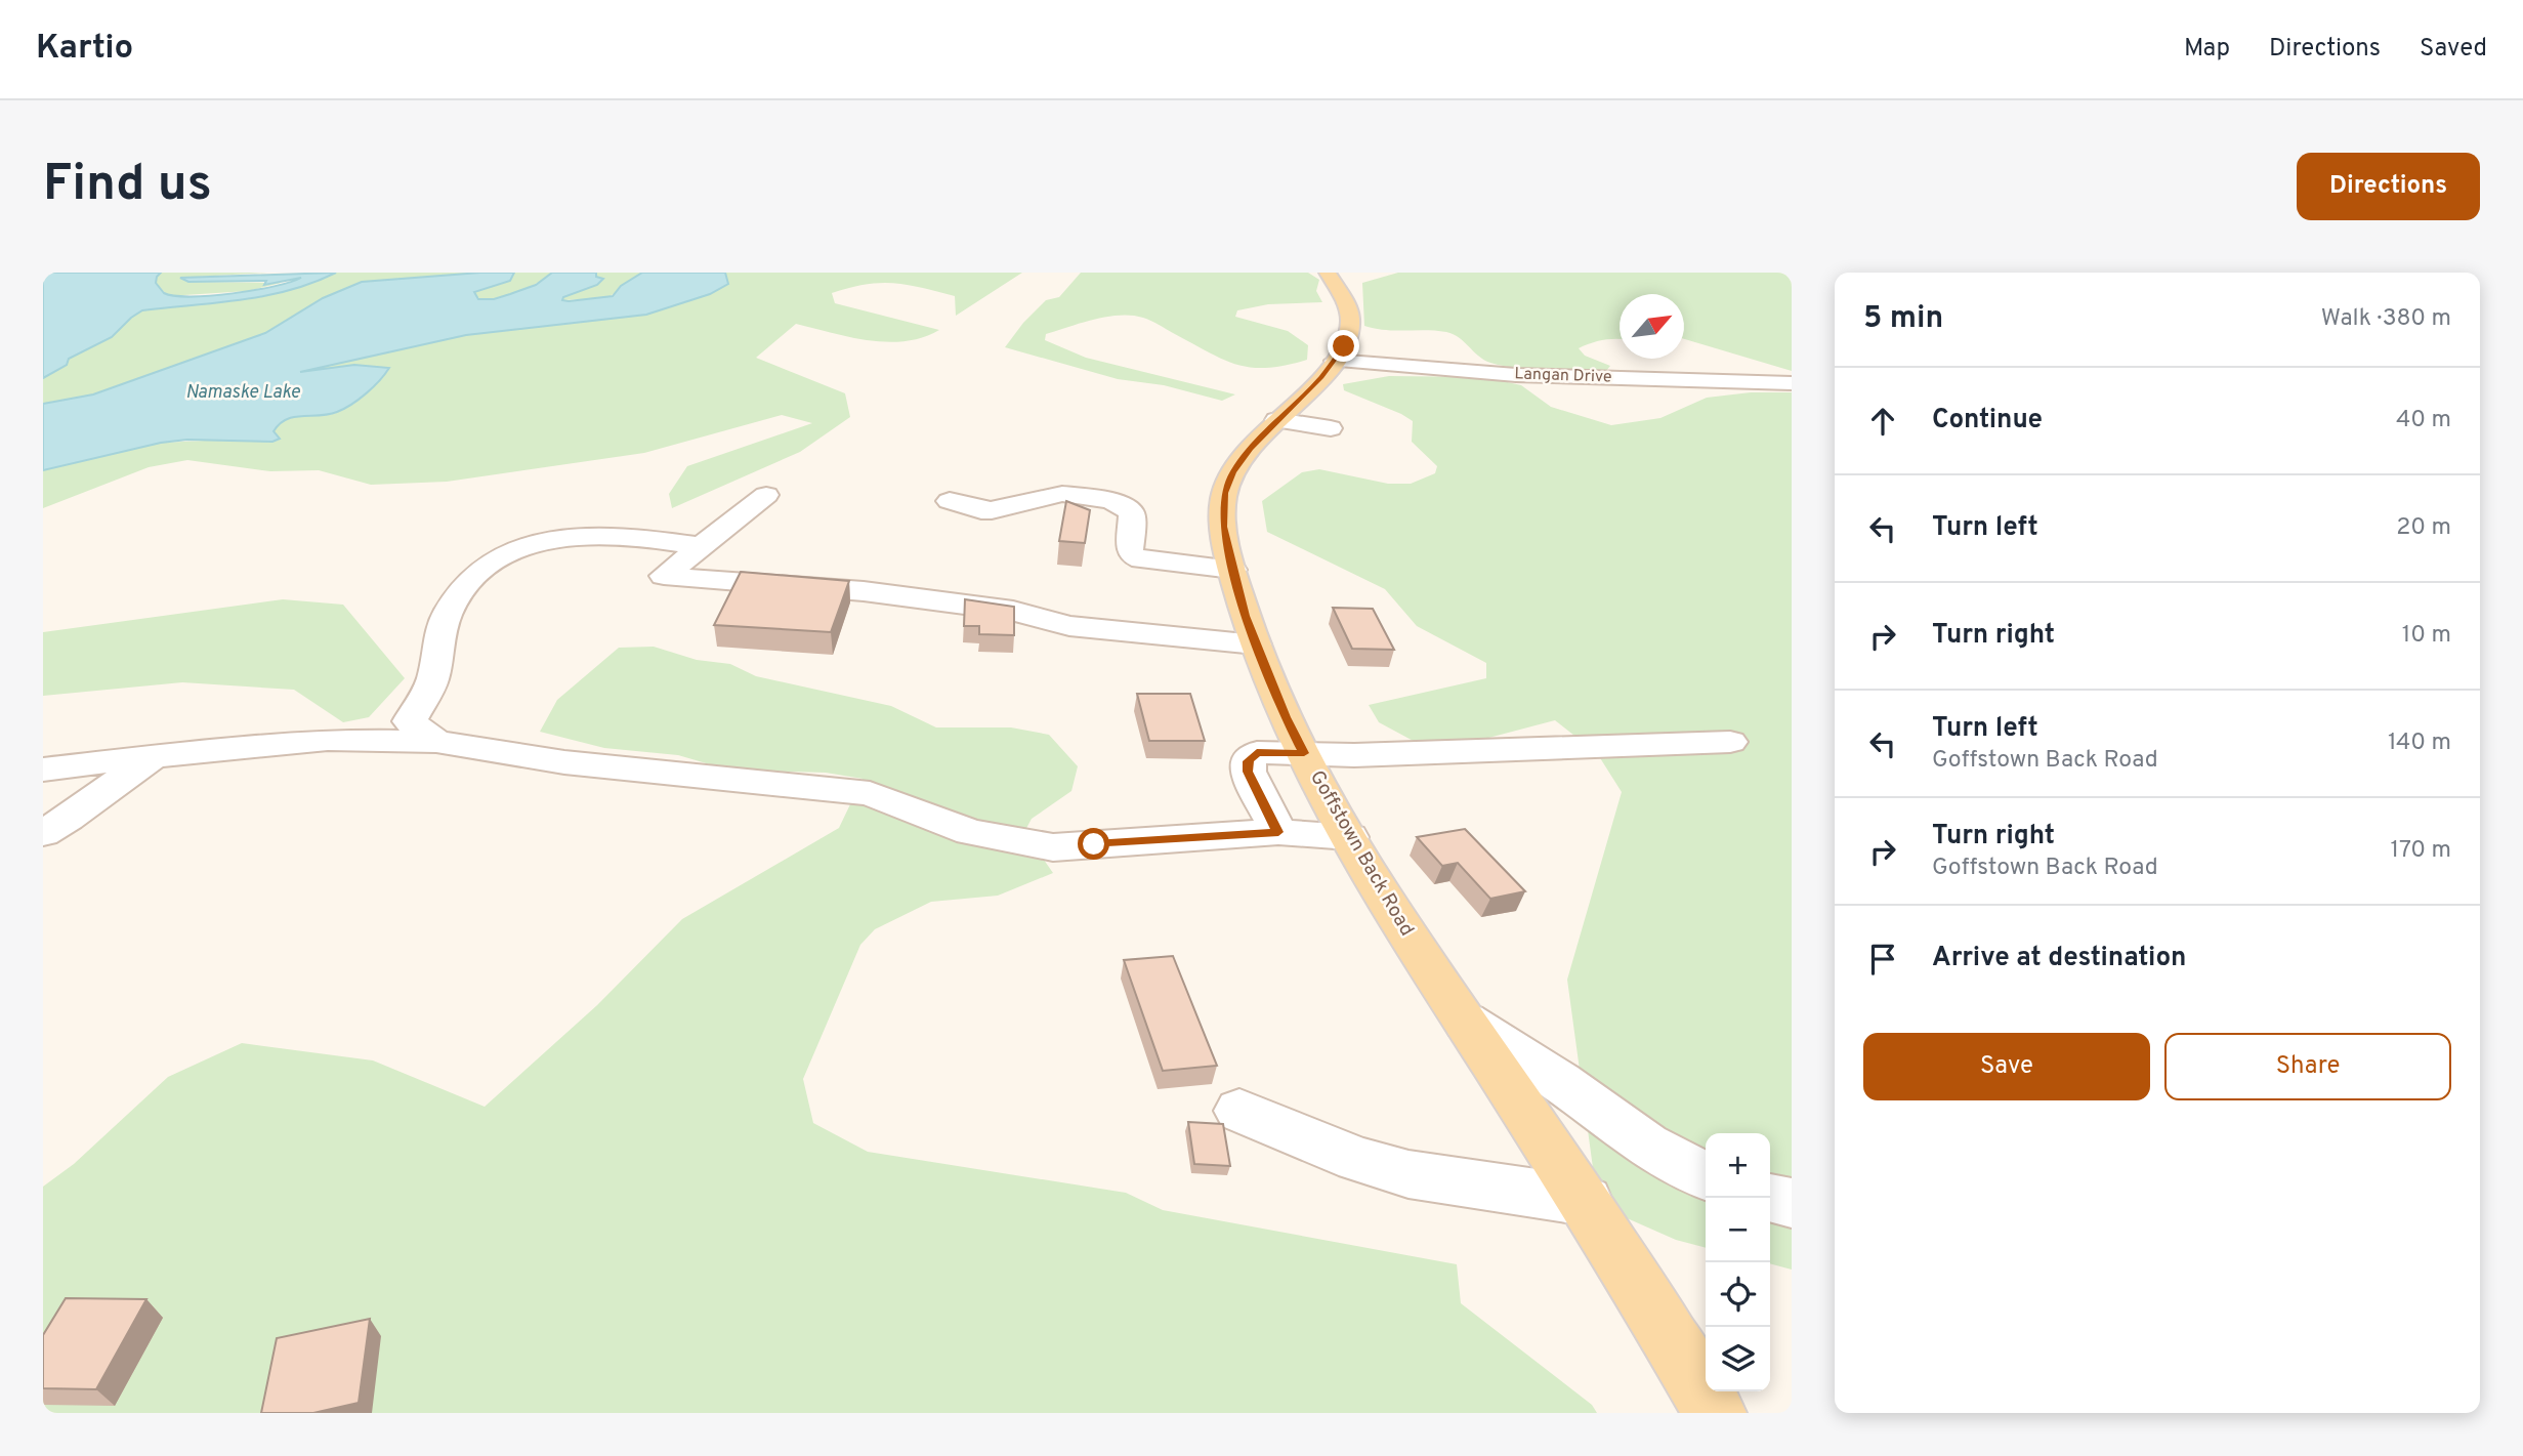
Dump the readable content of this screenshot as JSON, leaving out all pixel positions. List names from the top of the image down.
{
  "streets": {
    "main road": ["Goffstown Back Road"],
    "street": ["Langan Drive"]
  },
  "crossings": [
    ["Langan Drive", "Goffstown Back Road"]
  ],
  "water": ["Namaske Lake"],
  "north": "top right",
  "page": {
    "header": "Kartio",
    "nav": ["Map", "Directions", "Saved"],
    "buttons": [
      "Directions",
      ["Save", "Share"]
    ],
    "title": "Find us",
    "heading": ["5 min", "Walk · 380 m"],
    "list": [
      ["Continue", "40 m"],
      ["Turn left", "20 m"],
      ["Turn right", "10 m"],
      ["Turn left", "Goffstown Back Road", "140 m"],
      ["Turn right", "Goffstown Back Road", "170 m"],
      "Arrive at destination"
    ],
    "map_buttons": ["+", "−"]
  }
}
